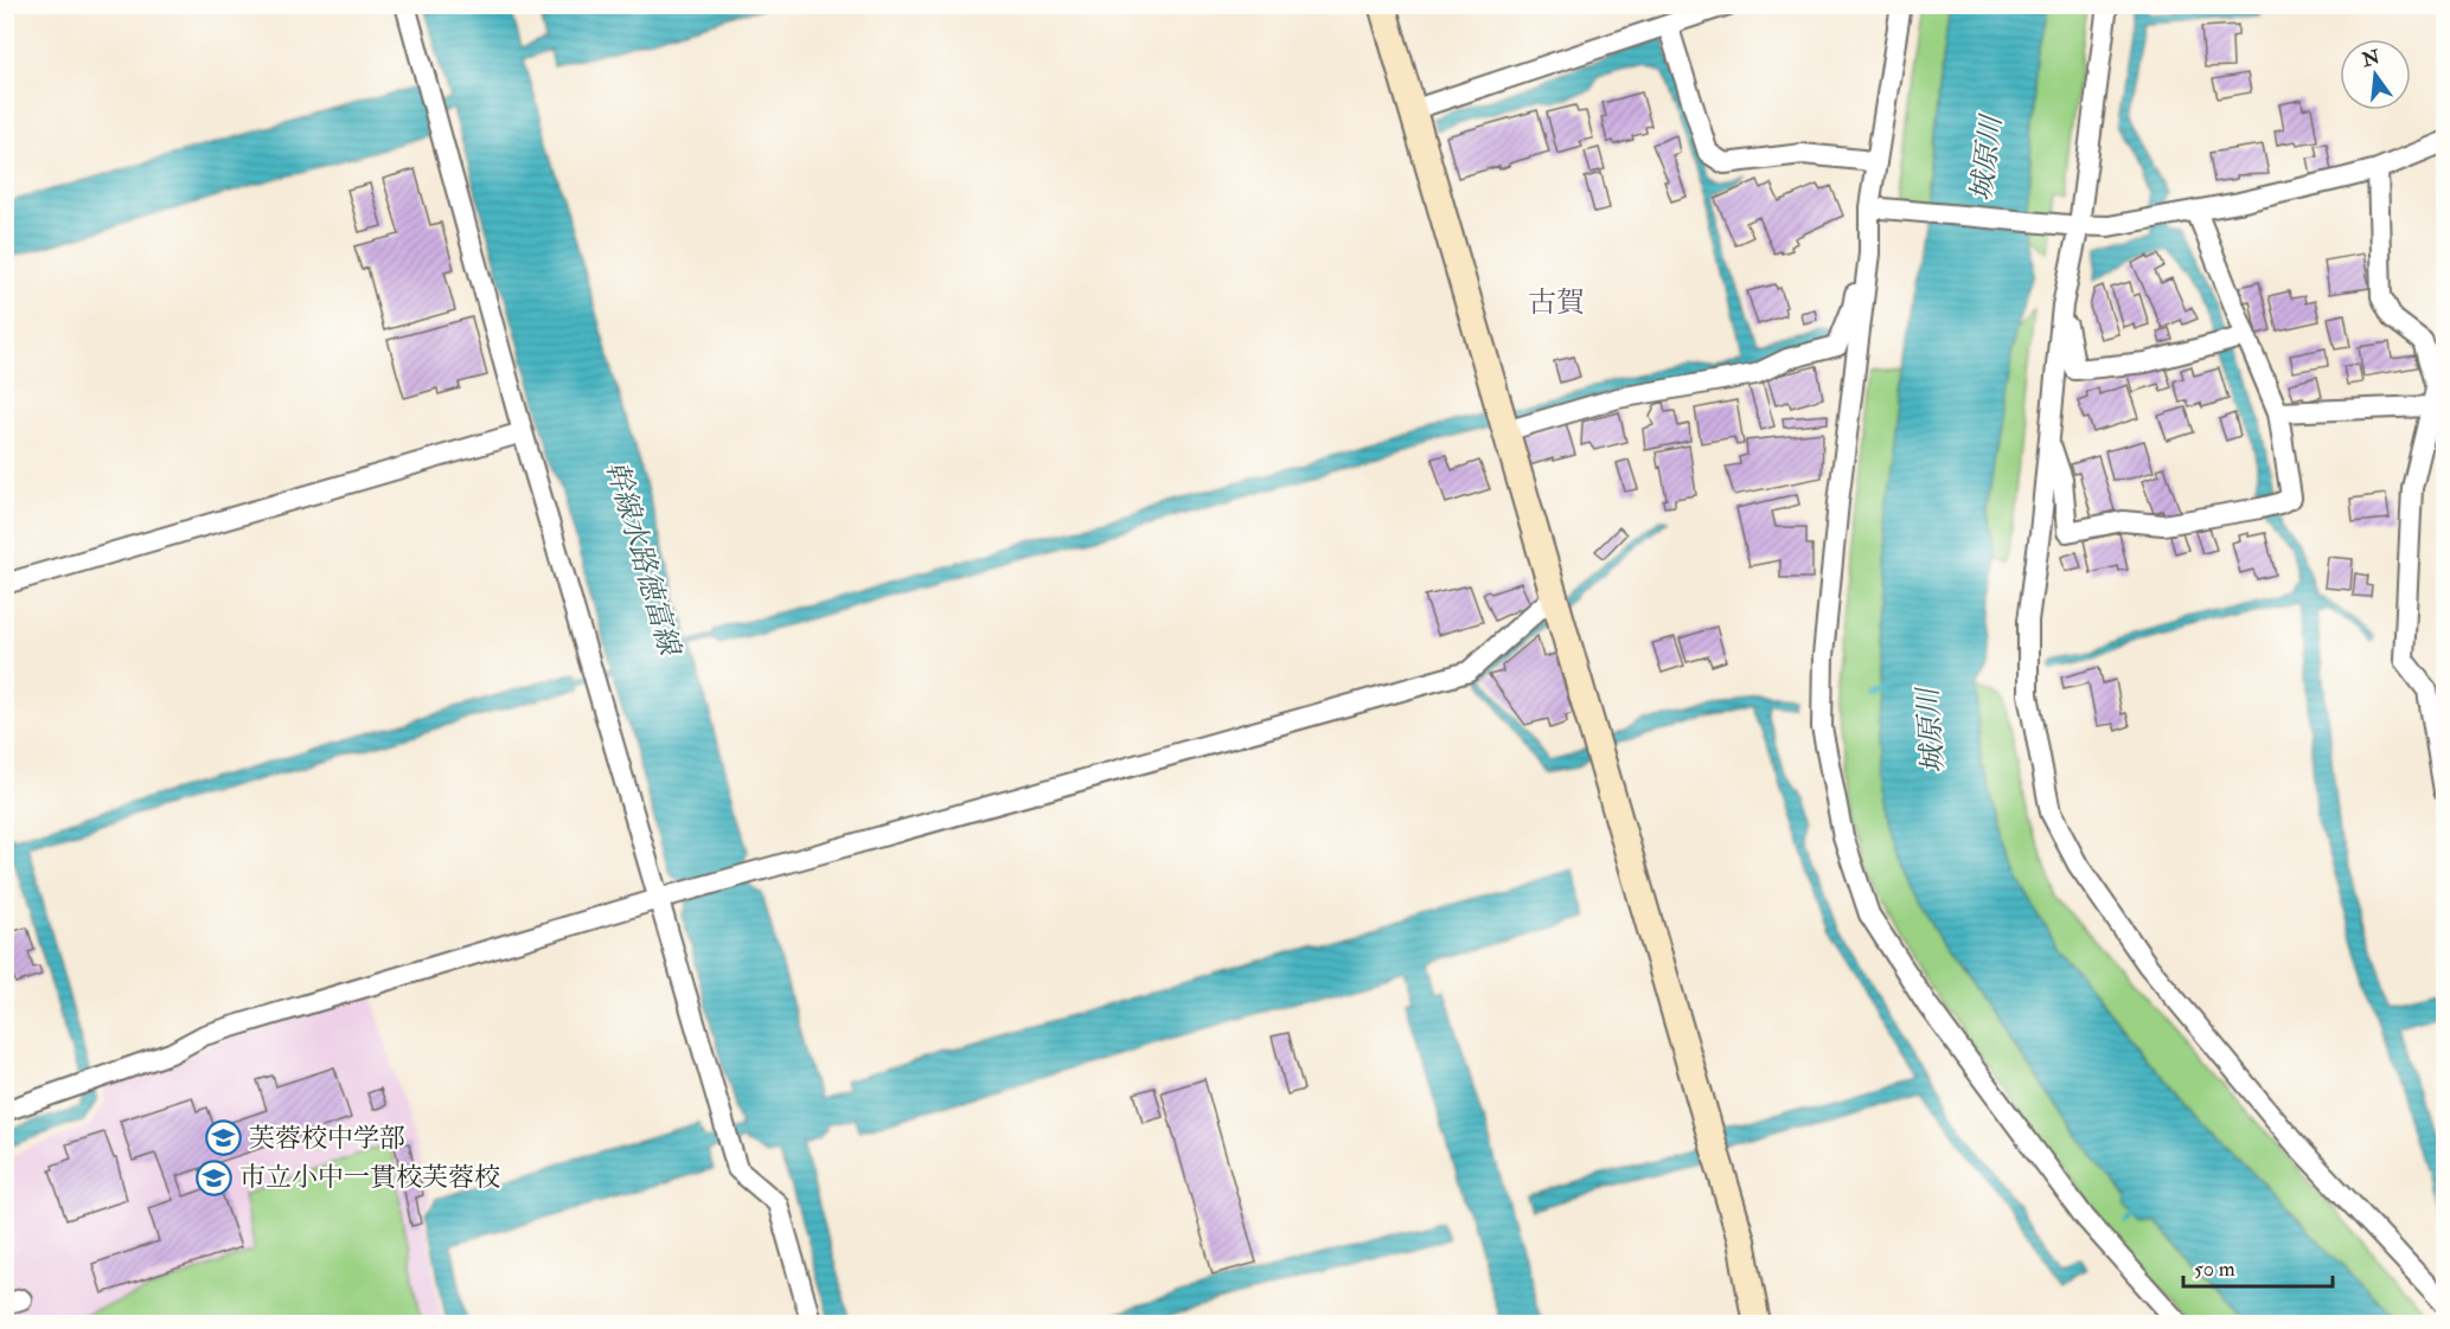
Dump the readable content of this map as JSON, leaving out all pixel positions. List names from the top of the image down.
{
  "districts": ["古賀"],
  "water": ["城原川", "幹線水路徳富線"],
  "places": {
    "school or university": ["芙蓉校中学部", "市立小中一貫校芙蓉校"]
  },
  "scale_bar": "50 m",
  "north": "top"
}
